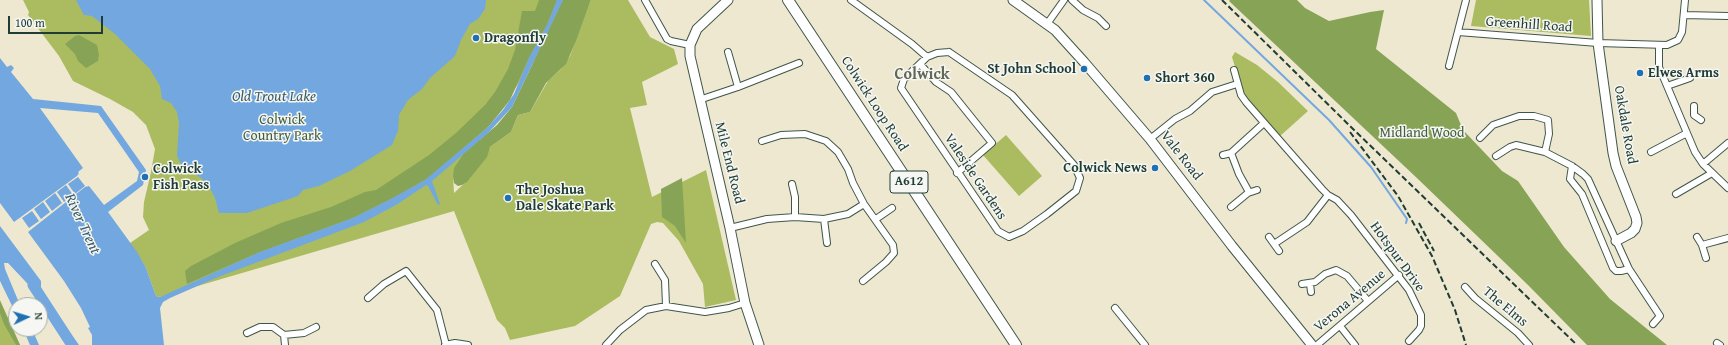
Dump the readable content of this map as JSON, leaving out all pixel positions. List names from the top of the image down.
{
  "streets": {
    "main road": ["Colwick Loop Road", "A612"],
    "street": [
      "Greenhill Road",
      "Oakdale Road",
      "Vale Road",
      "Mile End Road",
      "Valeside Gardens",
      "Hotspur Drive",
      "Verona Avenue",
      "The Elms"
    ]
  },
  "crossings": [
    ["Greenhill Road", "Oakdale Road"],
    ["Hotspur Drive", "Verona Avenue"]
  ],
  "districts": ["Colwick"],
  "water": ["Old Trout Lake", "River Trent"],
  "parks": ["Colwick Country Park", "Midland Wood"],
  "places": [
    "Dragonfly",
    "St John School",
    "Elwes Arms",
    "Short 360",
    "Colwick News",
    "Colwick Fish Pass",
    "The Joshua Dale Skate Park"
  ],
  "scale_bar": "100 m",
  "north": "right"
}
